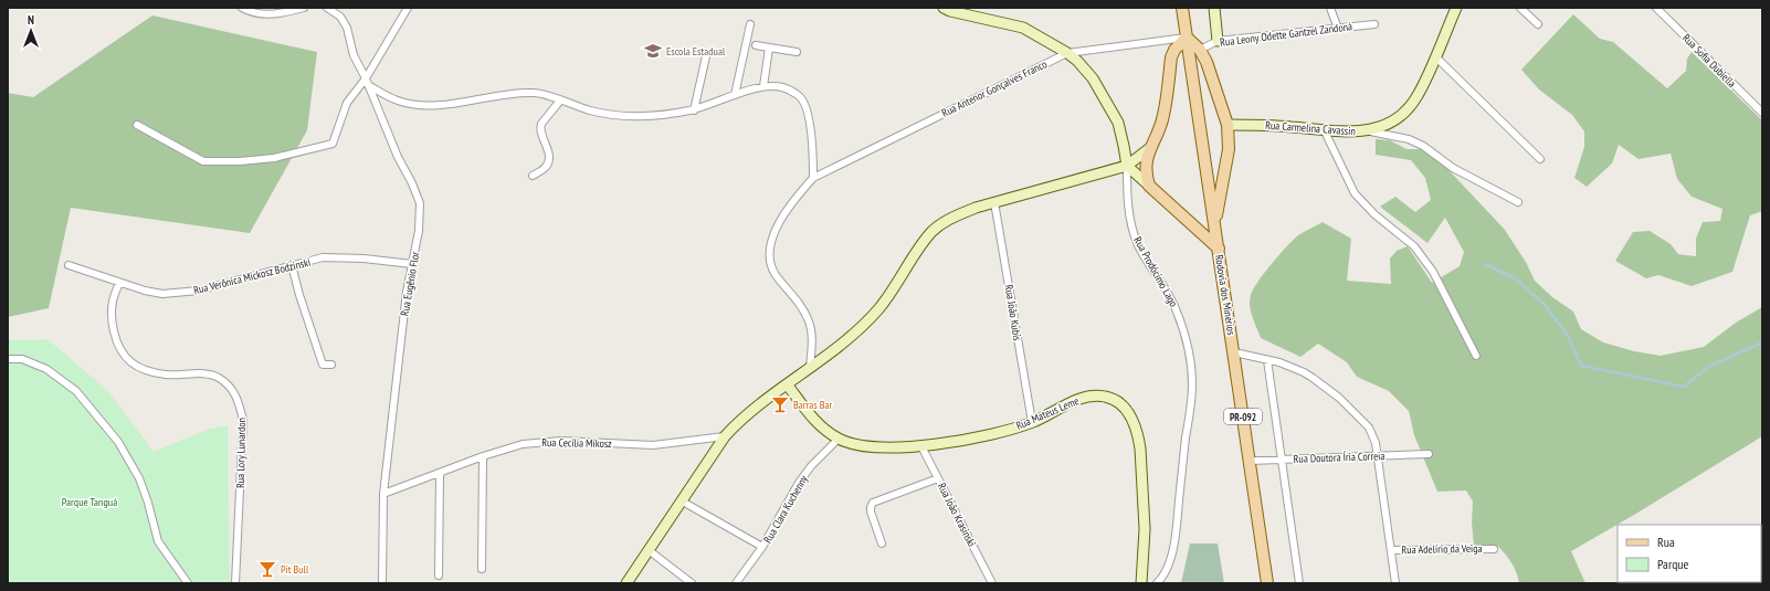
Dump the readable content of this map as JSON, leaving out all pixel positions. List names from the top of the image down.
{
  "streets": {
    "main road": [
      "Rua Carmelina Cavassin",
      "Rua Prodócimo Lago",
      "Rodovia dos Minérios",
      "Rua Mateus Leme",
      "PR-092"
    ],
    "street": [
      "Rua Leony Odette Gantzel Zandoná",
      "Rua Sofia Dubiella",
      "Rua Antenor Gonçalves Franco",
      "Rua Verônica Mickosz Bodzinski",
      "Rua Eugênio Flor",
      "Rua João Kubis",
      "Rua Cecília Mikosz",
      "Rua Lory Lunardon",
      "Rua Doutora Íria Correia",
      "Rua Clara Kuchenny",
      "Rua João Krasinski",
      "Rua Adelírio da Veiga"
    ]
  },
  "crossings": [
    ["Rua Antenor Gonçalves Franco", "Rua Prodócimo Lago"],
    ["Rua Antenor Gonçalves Franco", "Rodovia dos Minérios"],
    ["Rua Verônica Mickosz Bodzinski", "Rua Eugênio Flor"],
    ["Rua Verônica Mickosz Bodzinski", "Rua Lory Lunardon"],
    ["Rua Eugênio Flor", "Rua Cecília Mikosz"],
    ["Rodovia dos Minérios", "Rua Doutora Íria Correia"],
    ["Rua João Kubis", "Rua Mateus Leme"],
    ["Rua Mateus Leme", "Rua Clara Kuchenny"],
    ["Rua Mateus Leme", "Rua João Krasinski"]
  ],
  "parks": ["Parque Tanguá"],
  "places": {
    "school or university": ["Escola Estadual"],
    "bar": ["Barras Bar", "Pit Bull"]
  },
  "legend": ["Rua", "Parque"],
  "north": "top"
}
